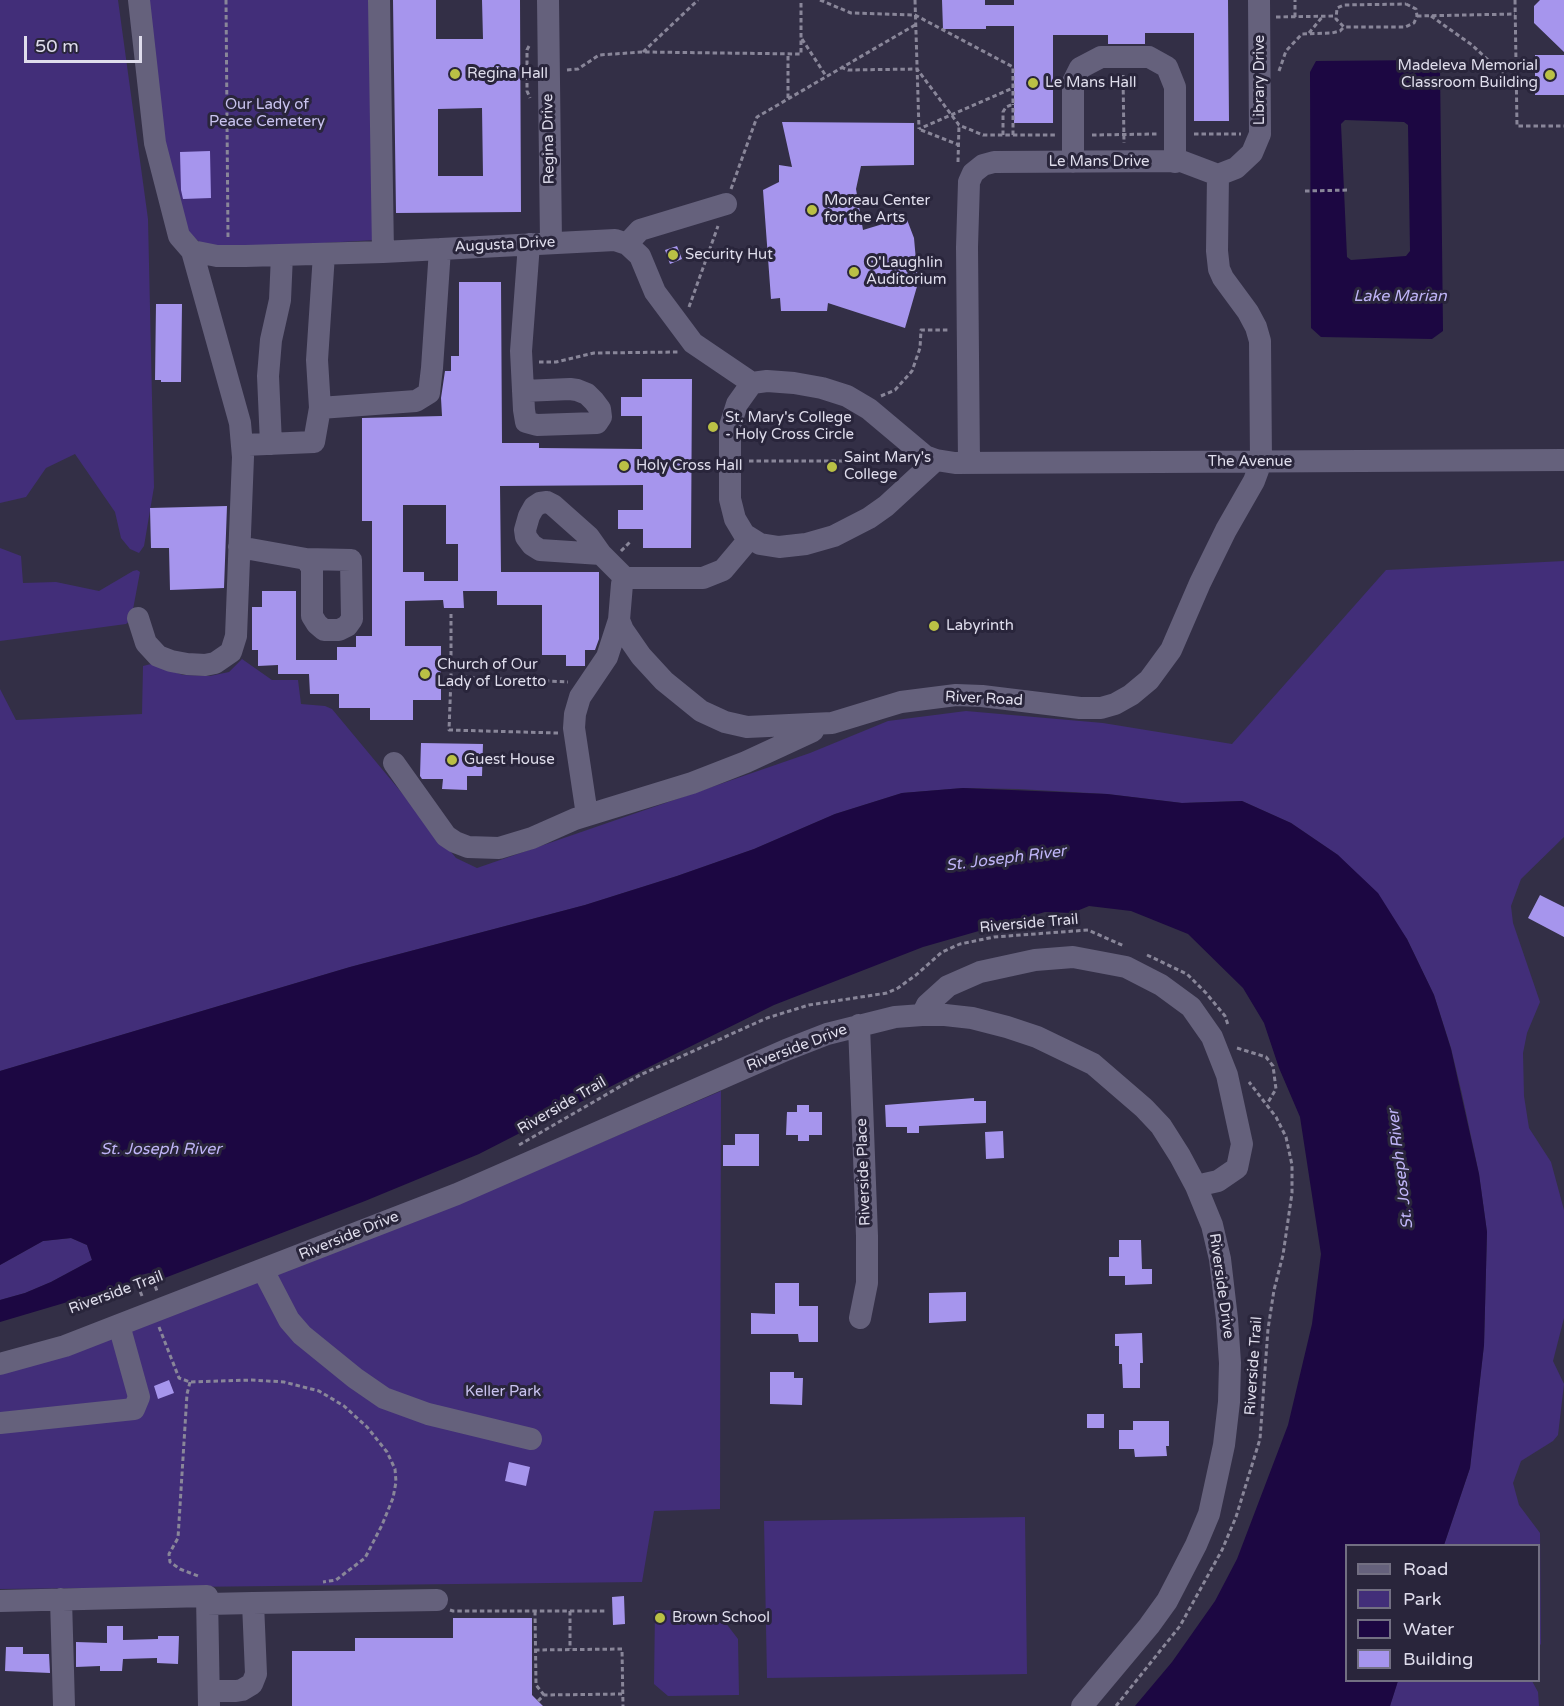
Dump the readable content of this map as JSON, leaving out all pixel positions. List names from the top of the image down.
{
  "streets": {
    "street": [
      "Library Drive",
      "Regina Drive",
      "Le Mans Drive",
      "Augusta Drive",
      "The Avenue",
      "River Road",
      "Riverside Drive",
      "Riverside Place"
    ],
    "path": ["Riverside Trail"]
  },
  "crossings": [
    ["Library Drive", "Le Mans Drive"],
    ["Regina Drive", "Augusta Drive"],
    ["Le Mans Drive", "The Avenue"],
    ["The Avenue", "River Road"],
    ["Riverside Drive", "Riverside Place"]
  ],
  "water": ["Lake Marian", "St. Joseph River"],
  "parks": ["Our Lady of Peace Cemetery", "Keller Park"],
  "places": [
    "Regina Hall",
    "Madeleva Memorial Classroom Building",
    "Le Mans Hall",
    "Moreau Center for the Arts",
    "Security Hut",
    "O'Laughlin Auditorium",
    "St. Mary's College - Holy Cross Circle",
    "Holy Cross Hall",
    "Saint Mary's College",
    "Labyrinth",
    "Church of Our Lady of Loretto",
    "Guest House",
    "Brown School"
  ],
  "legend": [
    "Road",
    "Park",
    "Water",
    "Building"
  ],
  "scale_bar": "50 m"
}
